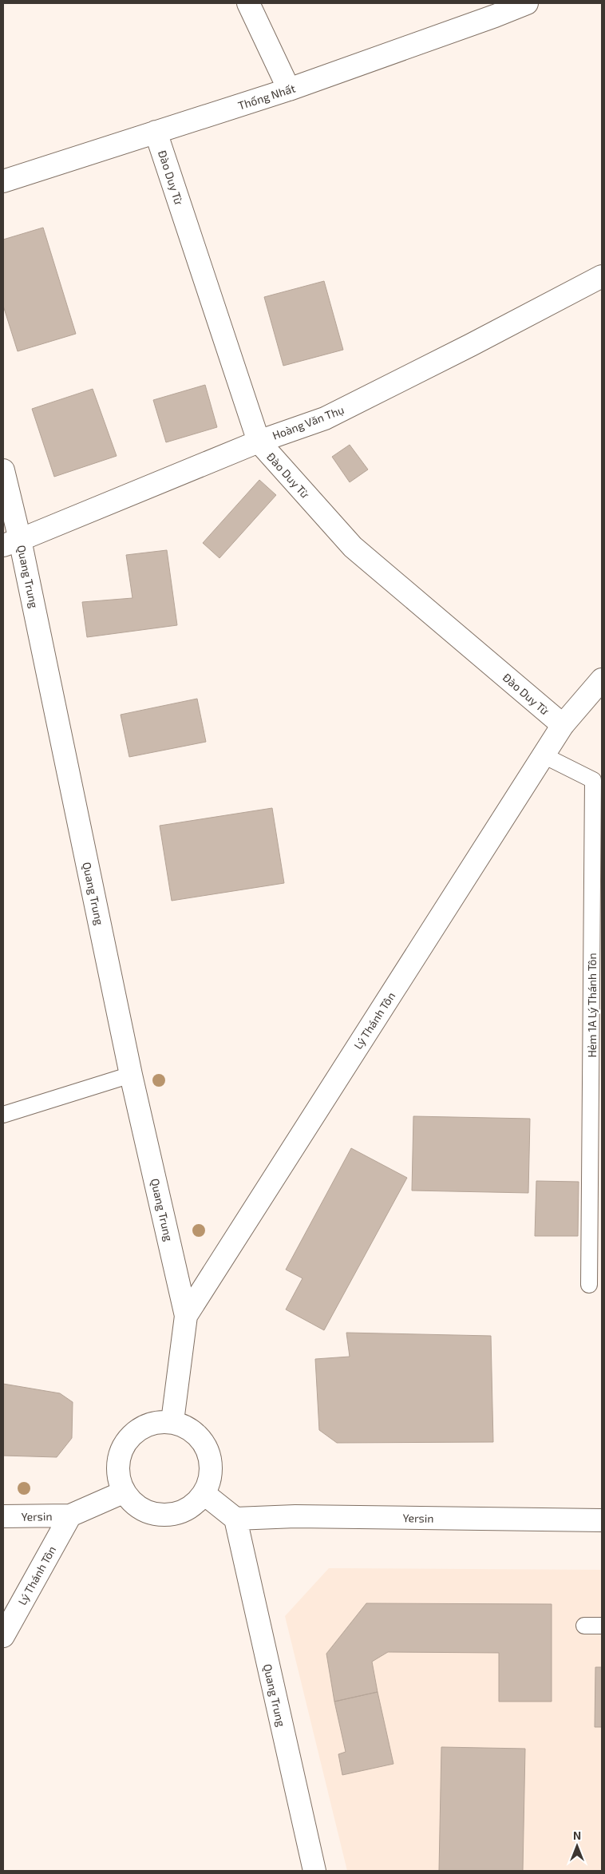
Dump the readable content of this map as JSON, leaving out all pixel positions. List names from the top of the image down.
{
  "streets": {
    "street": [
      "Thống Nhất",
      "Đào Duy Từ",
      "Hoàng Văn Thụ",
      "Quang Trung",
      "Lý Thánh Tôn",
      "Yersin"
    ],
    "lane": ["Hẻm 1A Lý Thánh Tôn"]
  },
  "crossings": [
    ["Thống Nhất", "Đào Duy Từ"],
    ["Đào Duy Từ", "Hoàng Văn Thụ"],
    ["Đào Duy Từ", "Lý Thánh Tôn"],
    ["Hoàng Văn Thụ", "Quang Trung"],
    ["Quang Trung", "Lý Thánh Tôn"],
    ["Quang Trung", "Yersin"],
    ["Hẻm 1A Lý Thánh Tôn", "Lý Thánh Tôn"],
    ["Lý Thánh Tôn", "Yersin"]
  ],
  "north": "top"
}
